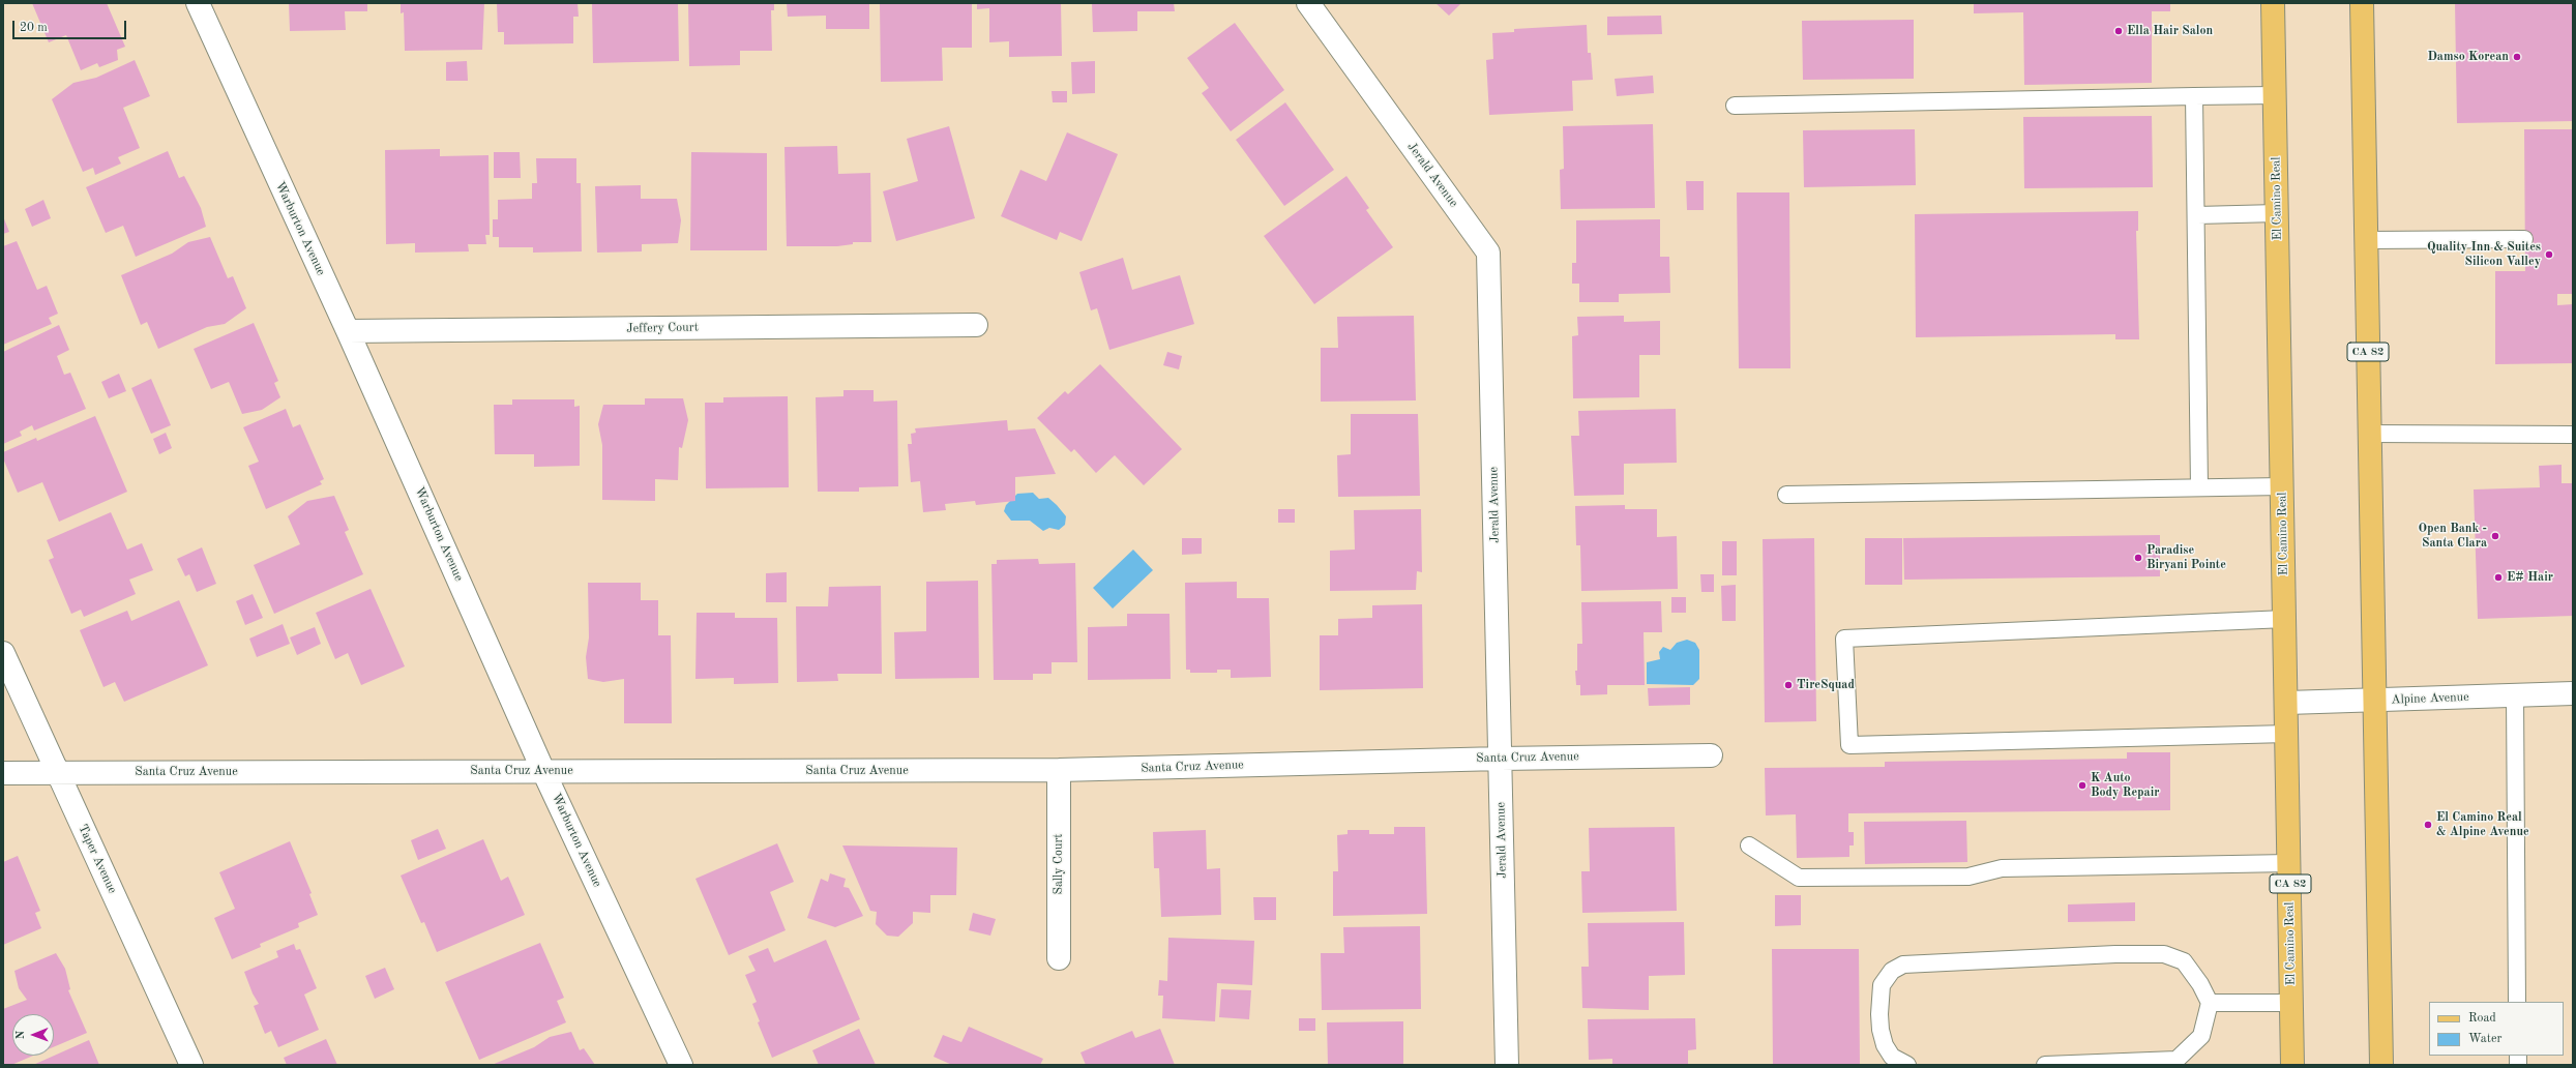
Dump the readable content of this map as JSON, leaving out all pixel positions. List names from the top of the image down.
{
  "streets": {
    "main road": ["El Camino Real", "CA 82"],
    "street": [
      "Jerald Avenue",
      "Warburton Avenue",
      "Jeffery Court",
      "Alpine Avenue",
      "Santa Cruz Avenue",
      "Taper Avenue",
      "Sally Court"
    ]
  },
  "crossings": [
    ["Jerald Avenue", "Santa Cruz Avenue"],
    ["El Camino Real", "Alpine Avenue"],
    ["Warburton Avenue", "Jeffery Court"],
    ["Warburton Avenue", "Santa Cruz Avenue"],
    ["CA 82", "Alpine Avenue"],
    ["Santa Cruz Avenue", "Taper Avenue"],
    ["Santa Cruz Avenue", "Sally Court"]
  ],
  "places": [
    "Ella Hair Salon",
    "Damso Korean",
    "Quality Inn & Suites Silicon Valley",
    "Open Bank - Santa Clara",
    "Paradise Biryani Pointe",
    "E# Hair",
    "TireSquad",
    "K Auto Body Repair",
    "El Camino Real & Alpine Avenue"
  ],
  "legend": ["Road", "Water"],
  "scale_bar": "20 m",
  "north": "left"
}
